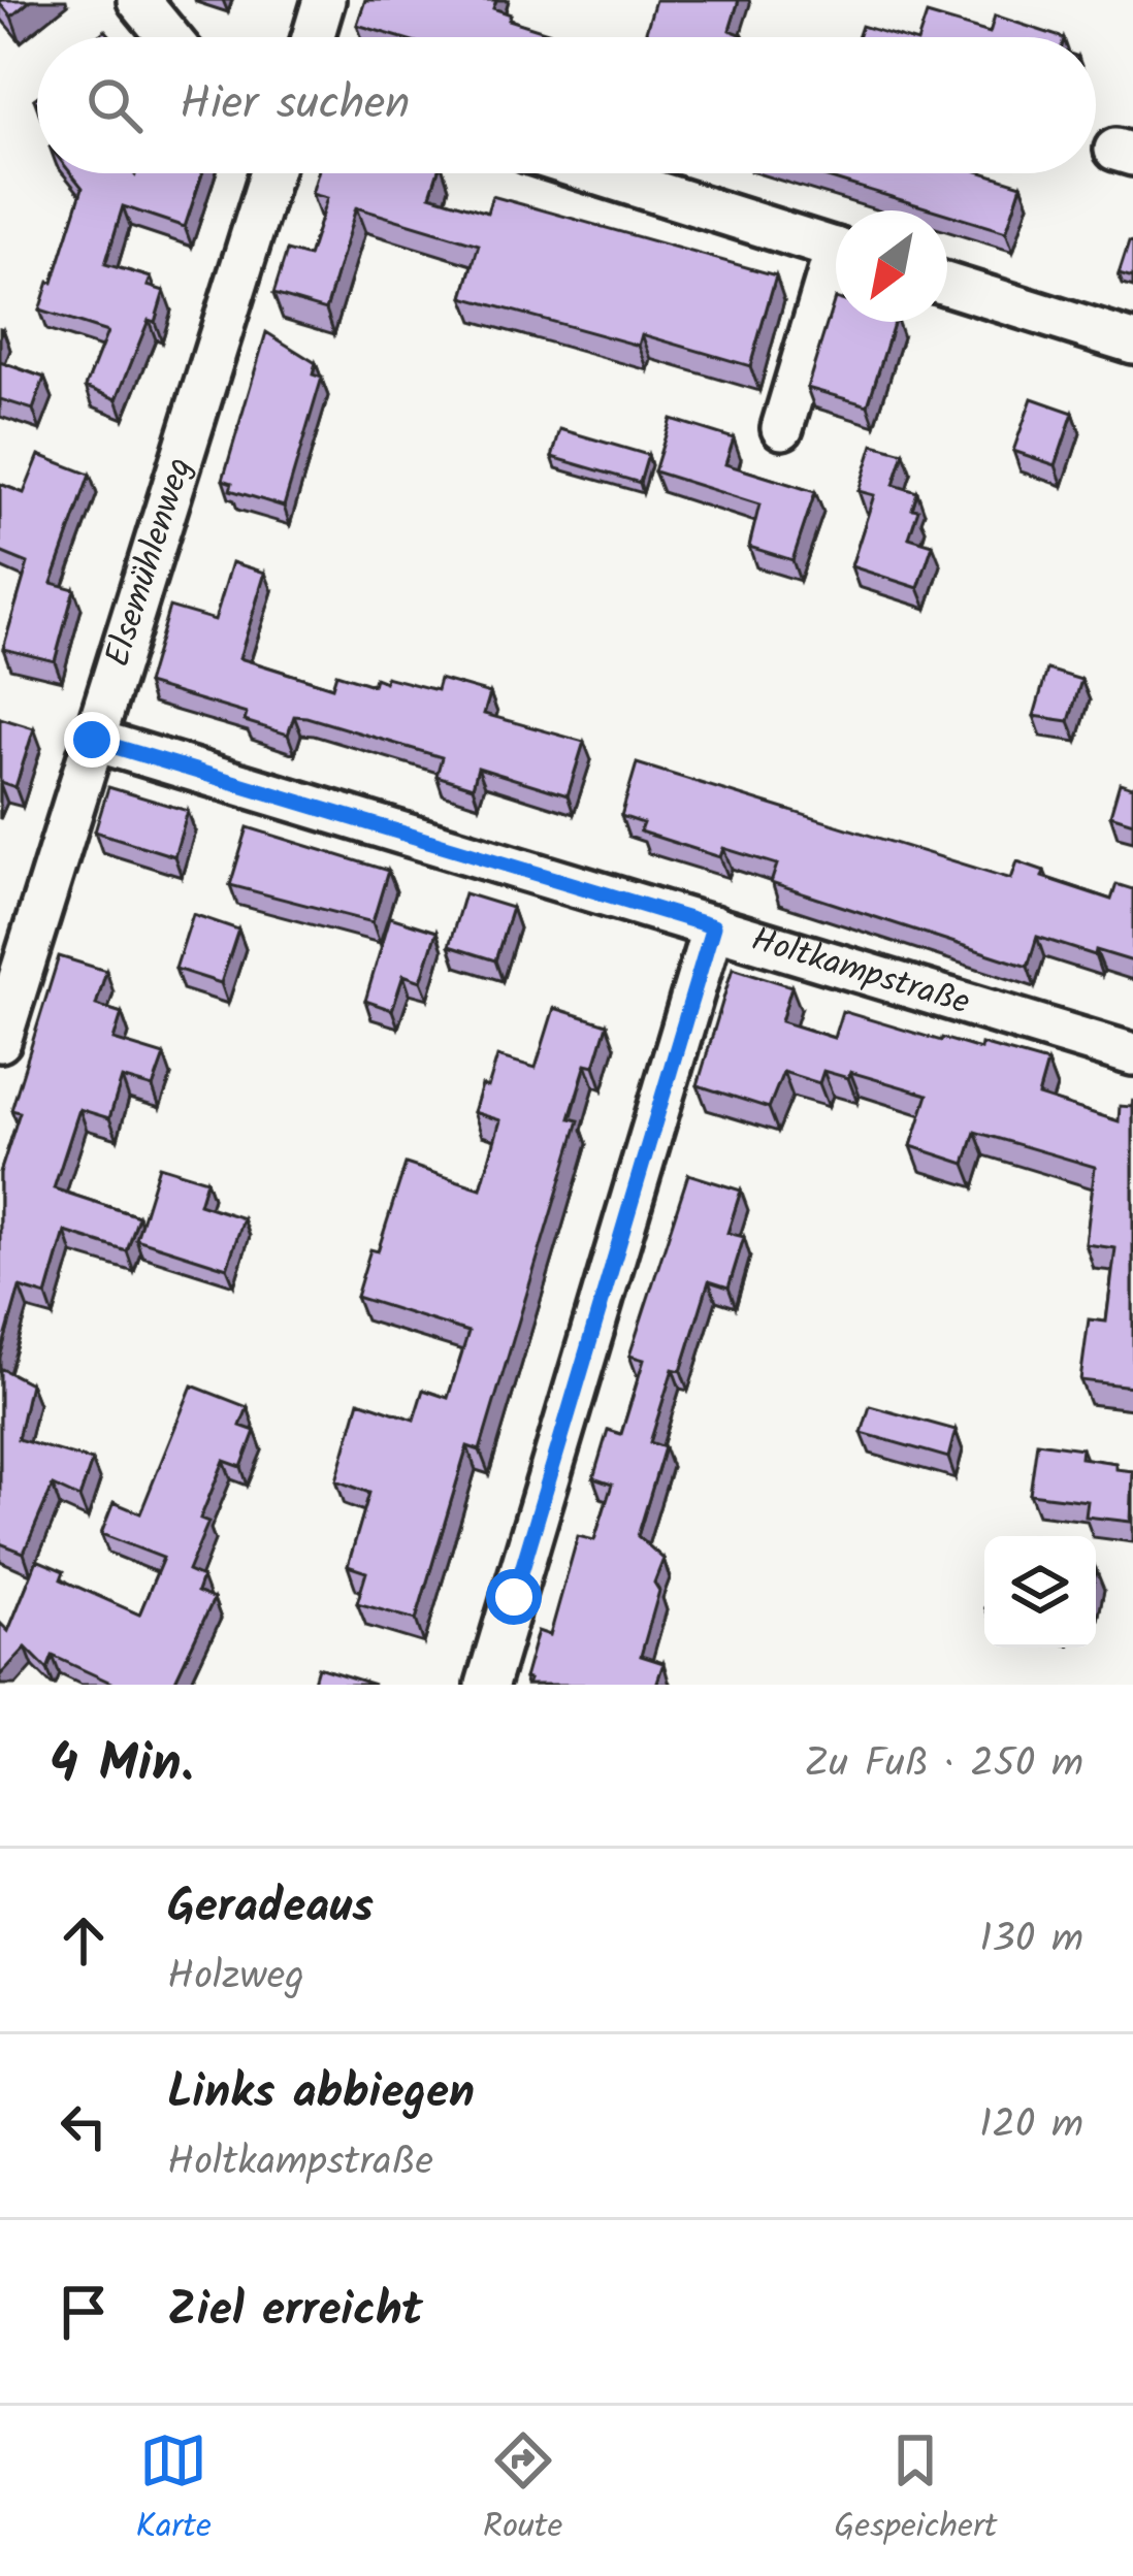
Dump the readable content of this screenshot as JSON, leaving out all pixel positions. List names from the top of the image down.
{
  "streets": {
    "street": ["Elsemühlenweg", "Holtkampstraße"]
  },
  "crossings": [
    ["Elsemühlenweg", "Holtkampstraße"]
  ],
  "north": "bottom left",
  "page": {
    "search": "Hier suchen",
    "heading": ["4 Min.", "Zu Fuß · 250 m"],
    "list": [
      ["Geradeaus", "Holzweg", "130 m"],
      ["Links abbiegen", "Holtkampstraße", "120 m"],
      "Ziel erreicht"
    ],
    "nav": ["Karte", "Route", "Gespeichert"]
  }
}
